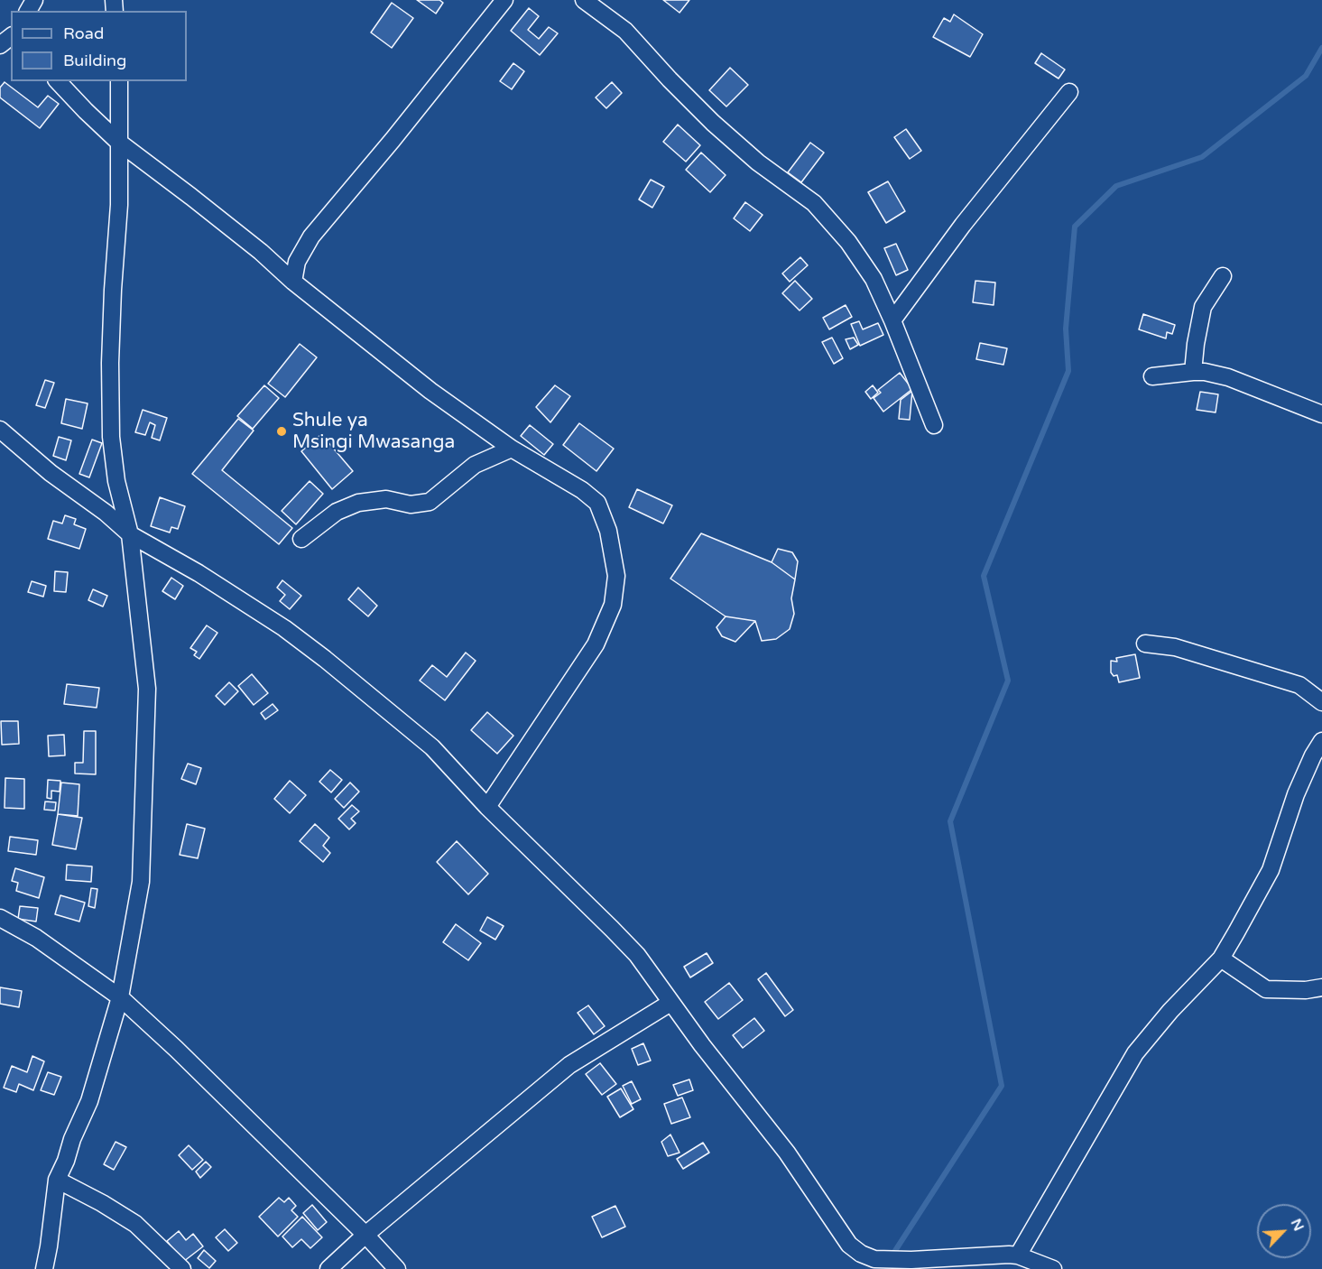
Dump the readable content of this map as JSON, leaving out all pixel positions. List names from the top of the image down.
{
  "places": ["Shule ya Msingi Mwasanga"],
  "legend": ["Road", "Building"],
  "north": "top right"
}
